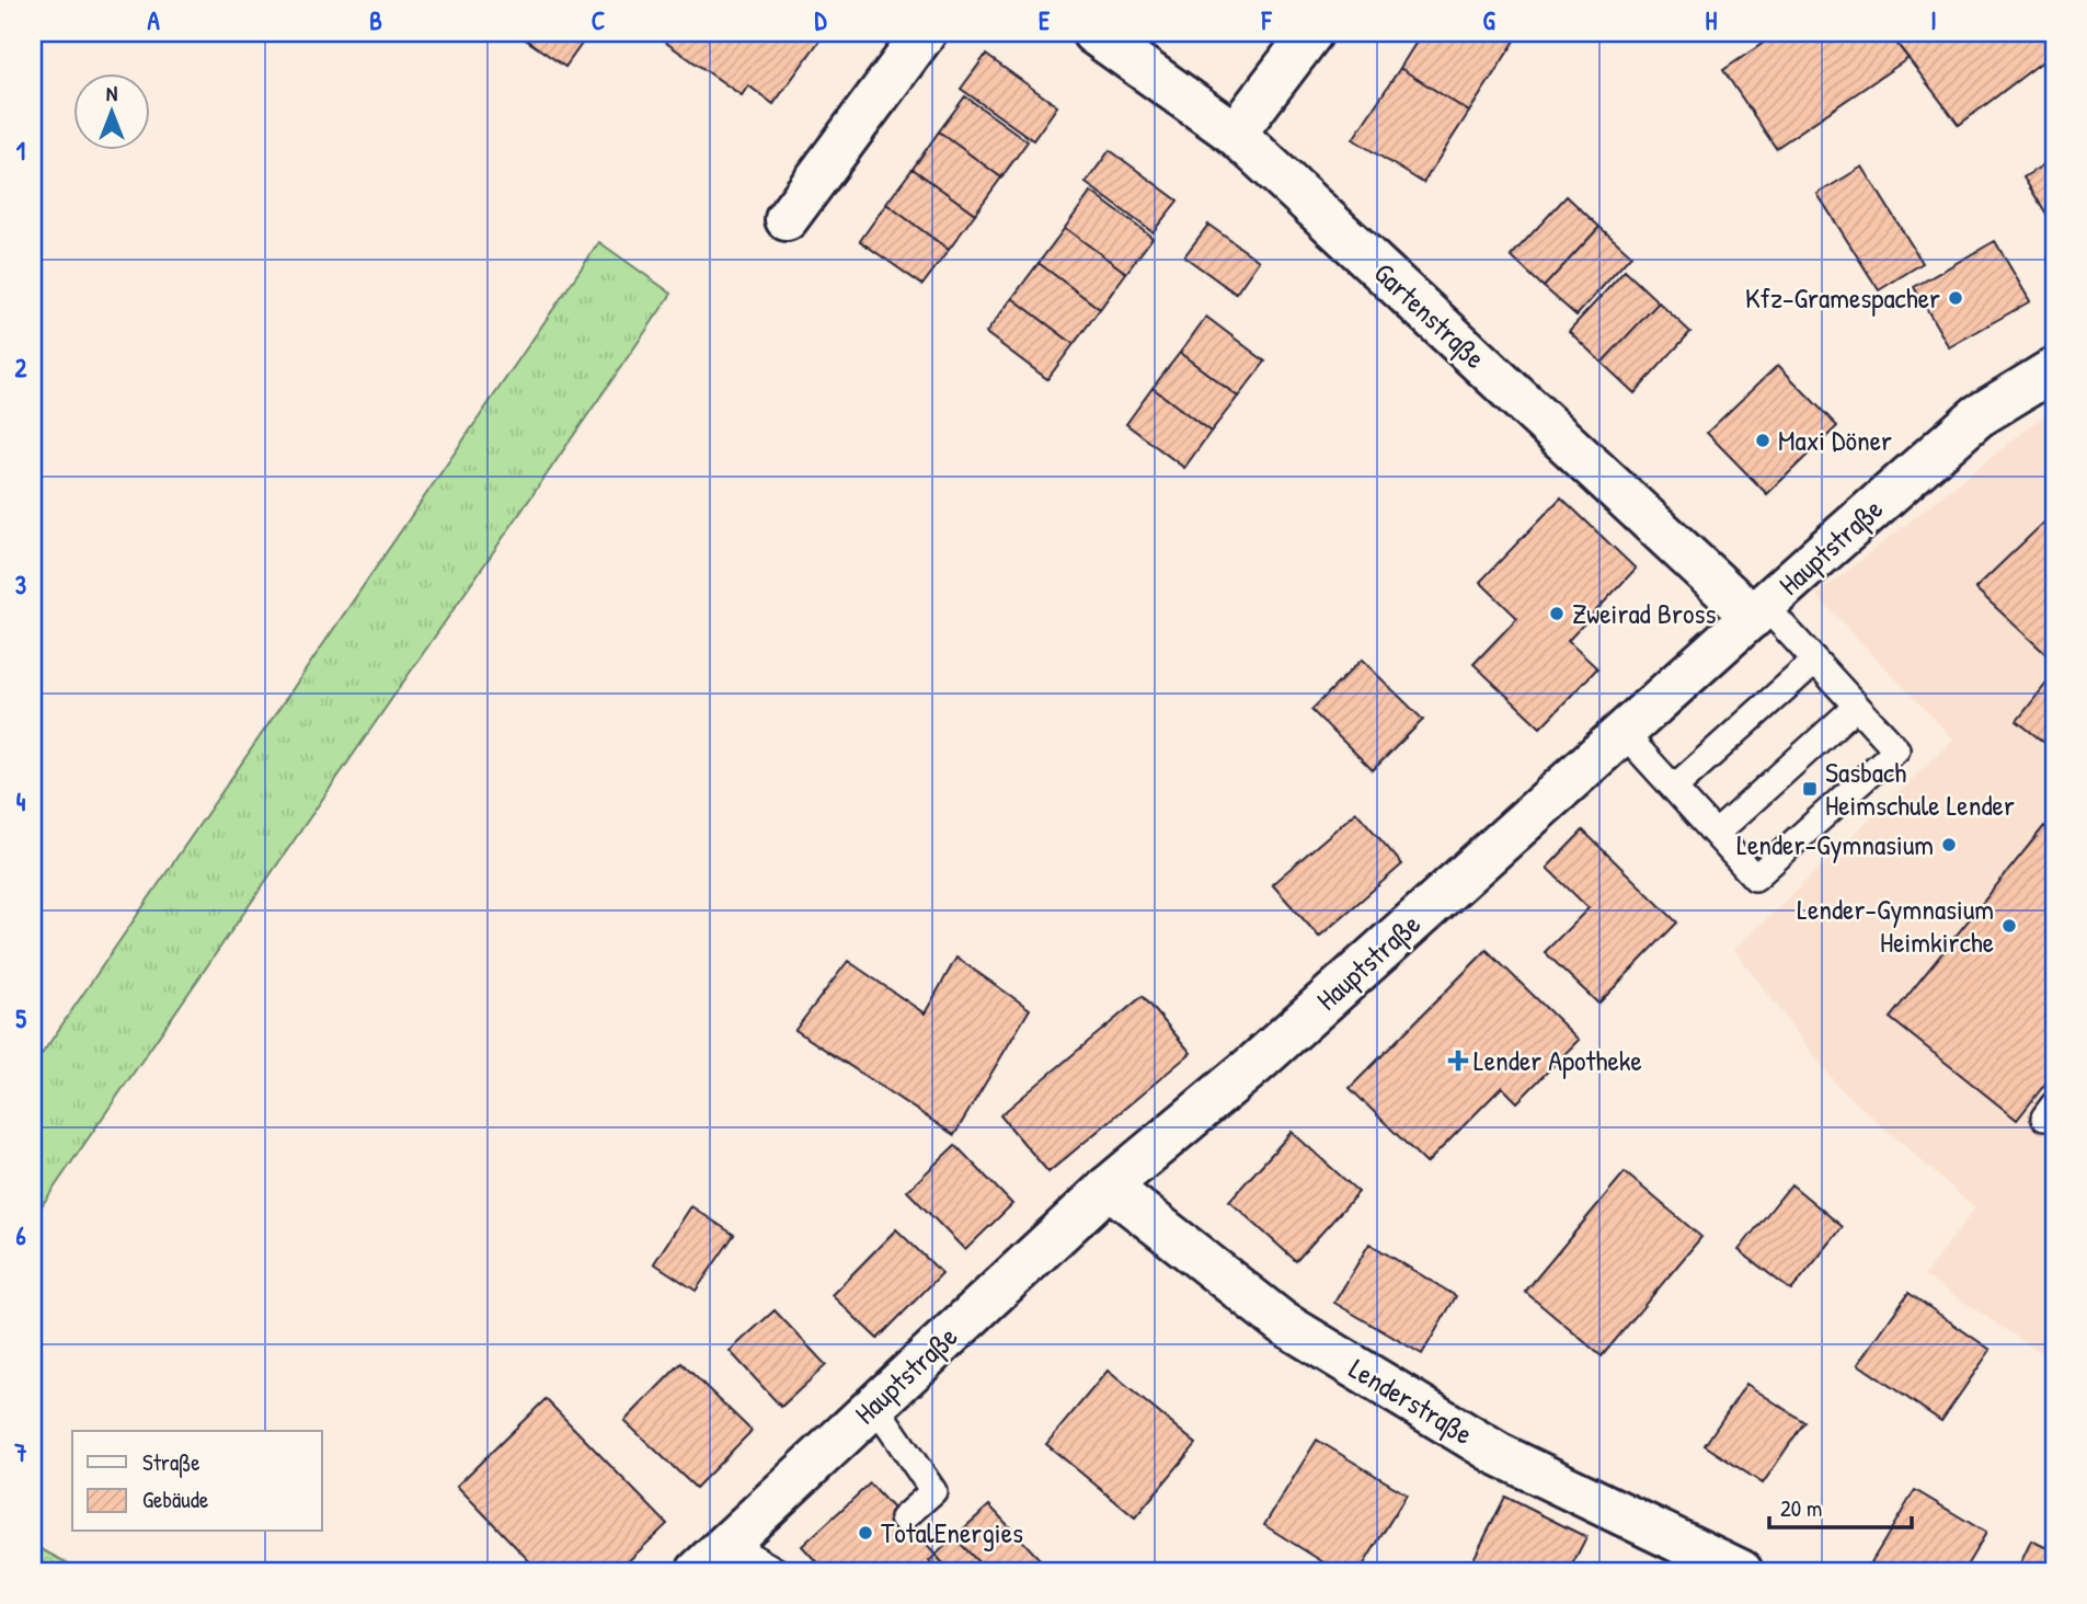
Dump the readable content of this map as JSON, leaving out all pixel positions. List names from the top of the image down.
{
  "streets": {
    "street": ["Gartenstraße", "Hauptstraße", "Lenderstraße"]
  },
  "crossings": [
    ["Gartenstraße", "Hauptstraße"],
    ["Hauptstraße", "Lenderstraße"]
  ],
  "places": {
    "other": [
      "Kfz-Gramespacher",
      "Maxi Döner",
      "Zweirad Bross",
      "Lender-Gymnasium",
      "Lender-Gymnasium Heimkirche",
      "TotalEnergies"
    ],
    "transit": ["Sasbach Heimschule Lender"],
    "health": ["Lender Apotheke"]
  },
  "legend": ["Straße", "Gebäude"],
  "scale_bar": "20 m",
  "north": "top",
  "grid": {
    "columns": [
      "A",
      "B",
      "C",
      "D",
      "E",
      "F",
      "G",
      "H",
      "I"
    ],
    "rows": [
      "1",
      "2",
      "3",
      "4",
      "5",
      "6",
      "7"
    ]
  }
}
